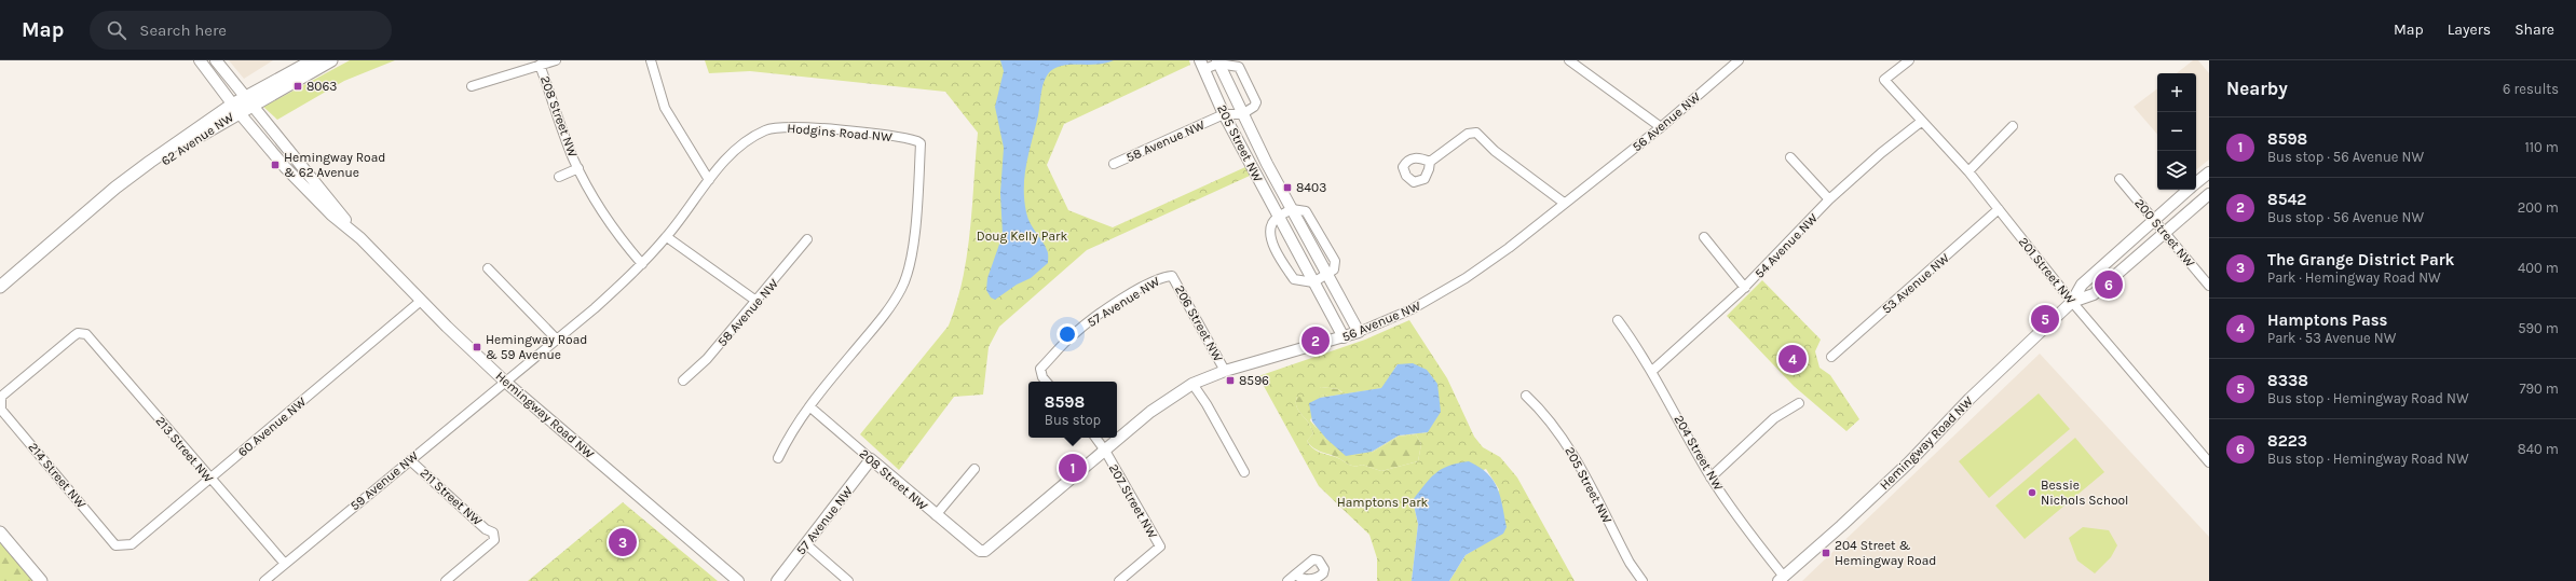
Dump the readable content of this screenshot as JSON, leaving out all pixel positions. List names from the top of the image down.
{
  "streets": {
    "main road": ["62 Avenue NW"],
    "street": [
      "208 Street NW",
      "56 Avenue NW",
      "Hodgins Road NW",
      "58 Avenue NW",
      "205 Street NW",
      "200 Street NW",
      "54 Avenue NW",
      "201 Street NW",
      "53 Avenue NW",
      "57 Avenue NW",
      "206 Street NW",
      "Hemingway Road NW",
      "60 Avenue NW",
      "213 Street NW",
      "204 Street NW",
      "214 Street NW",
      "59 Avenue NW",
      "211 Street NW",
      "207 Street NW"
    ]
  },
  "crossings": [
    ["208 Street NW", "56 Avenue NW"],
    ["208 Street NW", "Hodgins Road NW"],
    ["208 Street NW", "57 Avenue NW"],
    ["56 Avenue NW", "205 Street NW"],
    ["56 Avenue NW", "206 Street NW"],
    ["56 Avenue NW", "207 Street NW"],
    ["Hodgins Road NW", "Hemingway Road NW"],
    ["Hodgins Road NW", "59 Avenue NW"],
    ["62 Avenue NW", "Hemingway Road NW"],
    ["58 Avenue NW", "205 Street NW"],
    ["200 Street NW", "Hemingway Road NW"],
    ["54 Avenue NW", "201 Street NW"],
    ["54 Avenue NW", "204 Street NW"],
    ["201 Street NW", "53 Avenue NW"],
    ["201 Street NW", "Hemingway Road NW"],
    ["57 Avenue NW", "206 Street NW"],
    ["Hemingway Road NW", "60 Avenue NW"],
    ["Hemingway Road NW", "204 Street NW"],
    ["Hemingway Road NW", "59 Avenue NW"],
    ["60 Avenue NW", "213 Street NW"],
    ["60 Avenue NW", "214 Street NW"],
    ["213 Street NW", "214 Street NW"],
    ["213 Street NW", "59 Avenue NW"],
    ["59 Avenue NW", "211 Street NW"]
  ],
  "parks": ["Doug Kelly Park", "Hamptons Park"],
  "places": {
    "transit": [
      "8063",
      "Hemingway Road & 62 Avenue",
      "8403",
      "Hemingway Road & 59 Avenue",
      "8596",
      "204 Street & Hemingway Road"
    ],
    "other": ["Bessie Nichols School"]
  },
  "page": {
    "header": "Map",
    "search": "Search here",
    "nav": ["Map", "Layers", "Share"],
    "heading": ["Nearby", "6 results"],
    "map_buttons": ["+", "−"],
    "list": [
      {
        "mark": "1",
        "name": "8598",
        "note": "Bus stop · 56 Avenue NW",
        "value": "110 m"
      },
      {
        "mark": "2",
        "name": "8542",
        "note": "Bus stop · 56 Avenue NW",
        "value": "200 m"
      },
      {
        "mark": "3",
        "name": "The Grange District Park",
        "note": "Park · Hemingway Road NW",
        "value": "400 m"
      },
      {
        "mark": "4",
        "name": "Hamptons Pass",
        "note": "Park · 53 Avenue NW",
        "value": "590 m"
      },
      {
        "mark": "5",
        "name": "8338",
        "note": "Bus stop · Hemingway Road NW",
        "value": "790 m"
      },
      {
        "mark": "6",
        "name": "8223",
        "note": "Bus stop · Hemingway Road NW",
        "value": "840 m"
      }
    ],
    "pins": [
      "6",
      "5",
      "2",
      "4",
      "1",
      "3"
    ],
    "popup": ["8598", "Bus stop"]
  }
}
